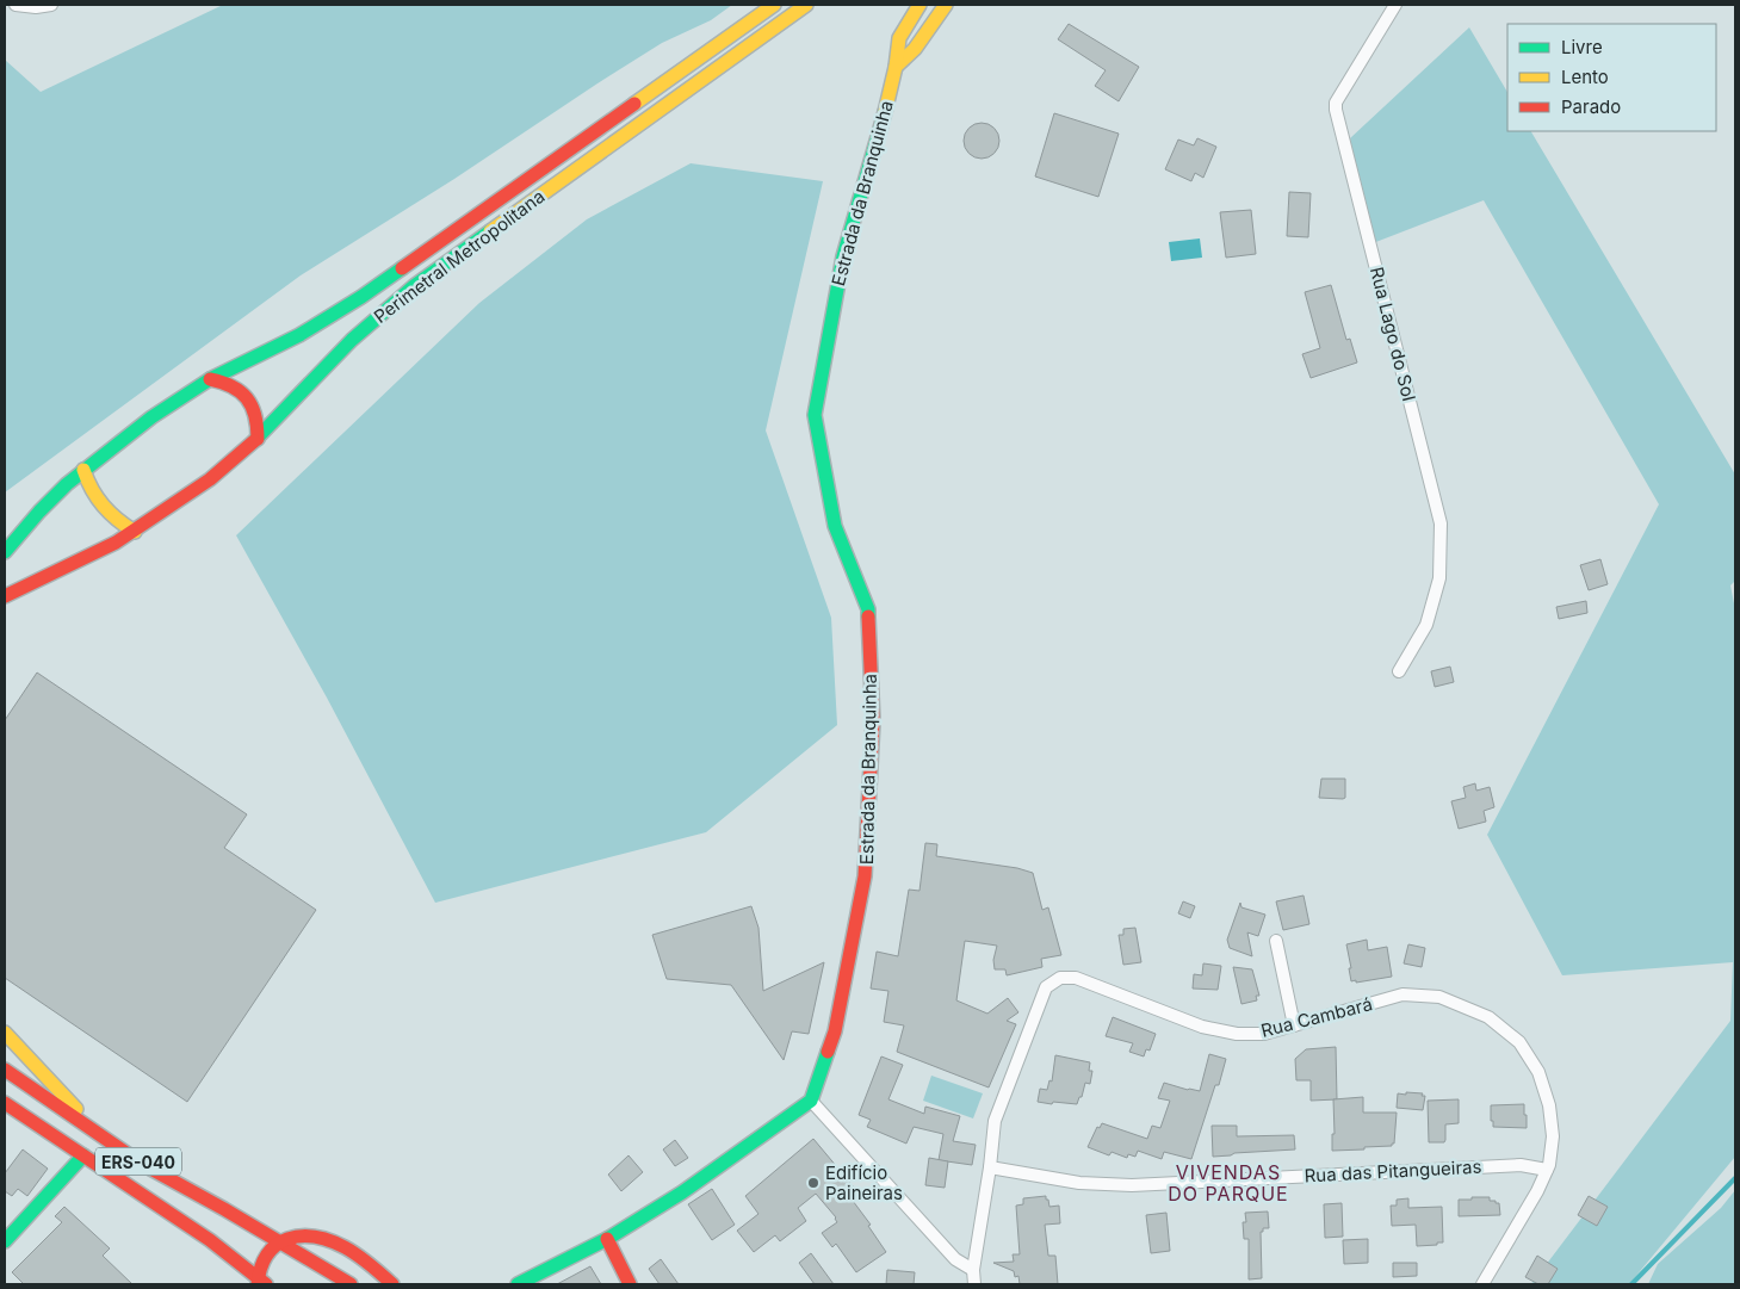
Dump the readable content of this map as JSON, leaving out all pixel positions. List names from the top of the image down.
{
  "streets": {
    "main road": ["Estrada da Branquinha", "Perimetral Metropolitana", "ERS-040"],
    "street": ["Rua Lago do Sol", "Rua Cambará", "Rua das Pitangueiras"]
  },
  "crossings": [
    ["Rua Cambará", "Rua das Pitangueiras"]
  ],
  "districts": ["VIVENDAS DO PARQUE"],
  "places": ["Edifício Paineiras"],
  "legend": ["Livre", "Lento", "Parado"]
}
